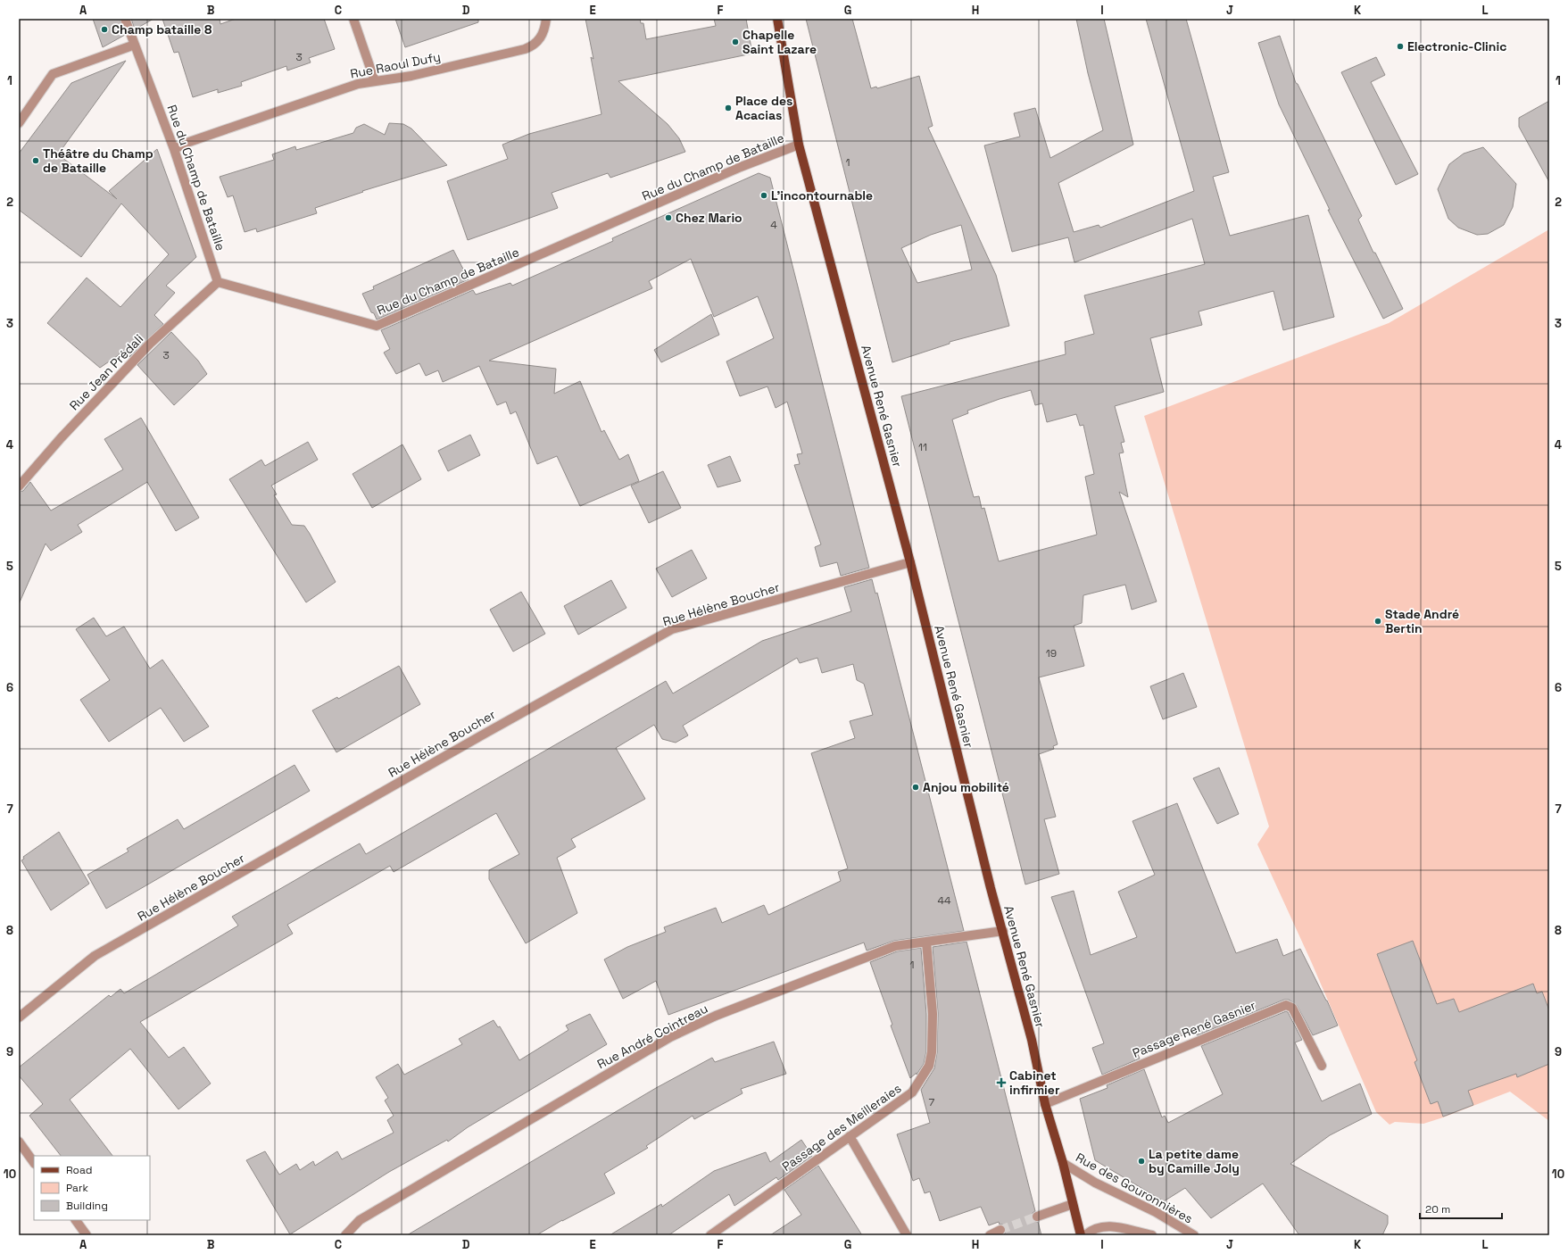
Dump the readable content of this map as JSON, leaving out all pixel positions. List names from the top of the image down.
{
  "streets": {
    "main road": ["Avenue René Gasnier"],
    "street": [
      "Rue Raoul Dufy",
      "Rue du Champ de Bataille",
      "Rue Jean Prédali",
      "Rue Hélène Boucher",
      "Passage René Gasnier",
      "Rue André Cointreau",
      "Passage des Meilleraies",
      "Rue des Gouronnières"
    ]
  },
  "crossings": [
    ["Rue Raoul Dufy", "Rue du Champ de Bataille"],
    ["Rue du Champ de Bataille", "Rue Jean Prédali"],
    ["Rue du Champ de Bataille", "Avenue René Gasnier"],
    ["Avenue René Gasnier", "Rue Hélène Boucher"],
    ["Avenue René Gasnier", "Passage René Gasnier"],
    ["Avenue René Gasnier", "Rue André Cointreau"],
    ["Avenue René Gasnier", "Rue des Gouronnières"],
    ["Rue André Cointreau", "Passage des Meilleraies"]
  ],
  "places": {
    "other": [
      "Champ bataille 8",
      "Chapelle Saint Lazare",
      "Electronic-Clinic",
      "Place des Acacias",
      "Théâtre du Champ de Bataille",
      "L'incontournable",
      "Chez Mario",
      "Stade André Bertin",
      "Anjou mobilité",
      "La petite dame by Camille Joly"
    ],
    "health": ["Cabinet infirmier"]
  },
  "house_numbers": [
    "3",
    "1",
    "4",
    "3",
    "11",
    "19",
    "44",
    "1",
    "7"
  ],
  "legend": ["Road", "Park", "Building"],
  "scale_bar": "20 m",
  "grid": {
    "columns": [
      "A",
      "B",
      "C",
      "D",
      "E",
      "F",
      "G",
      "H",
      "I",
      "J",
      "K",
      "L"
    ],
    "rows": [
      "1",
      "2",
      "3",
      "4",
      "5",
      "6",
      "7",
      "8",
      "9",
      "10"
    ]
  }
}
